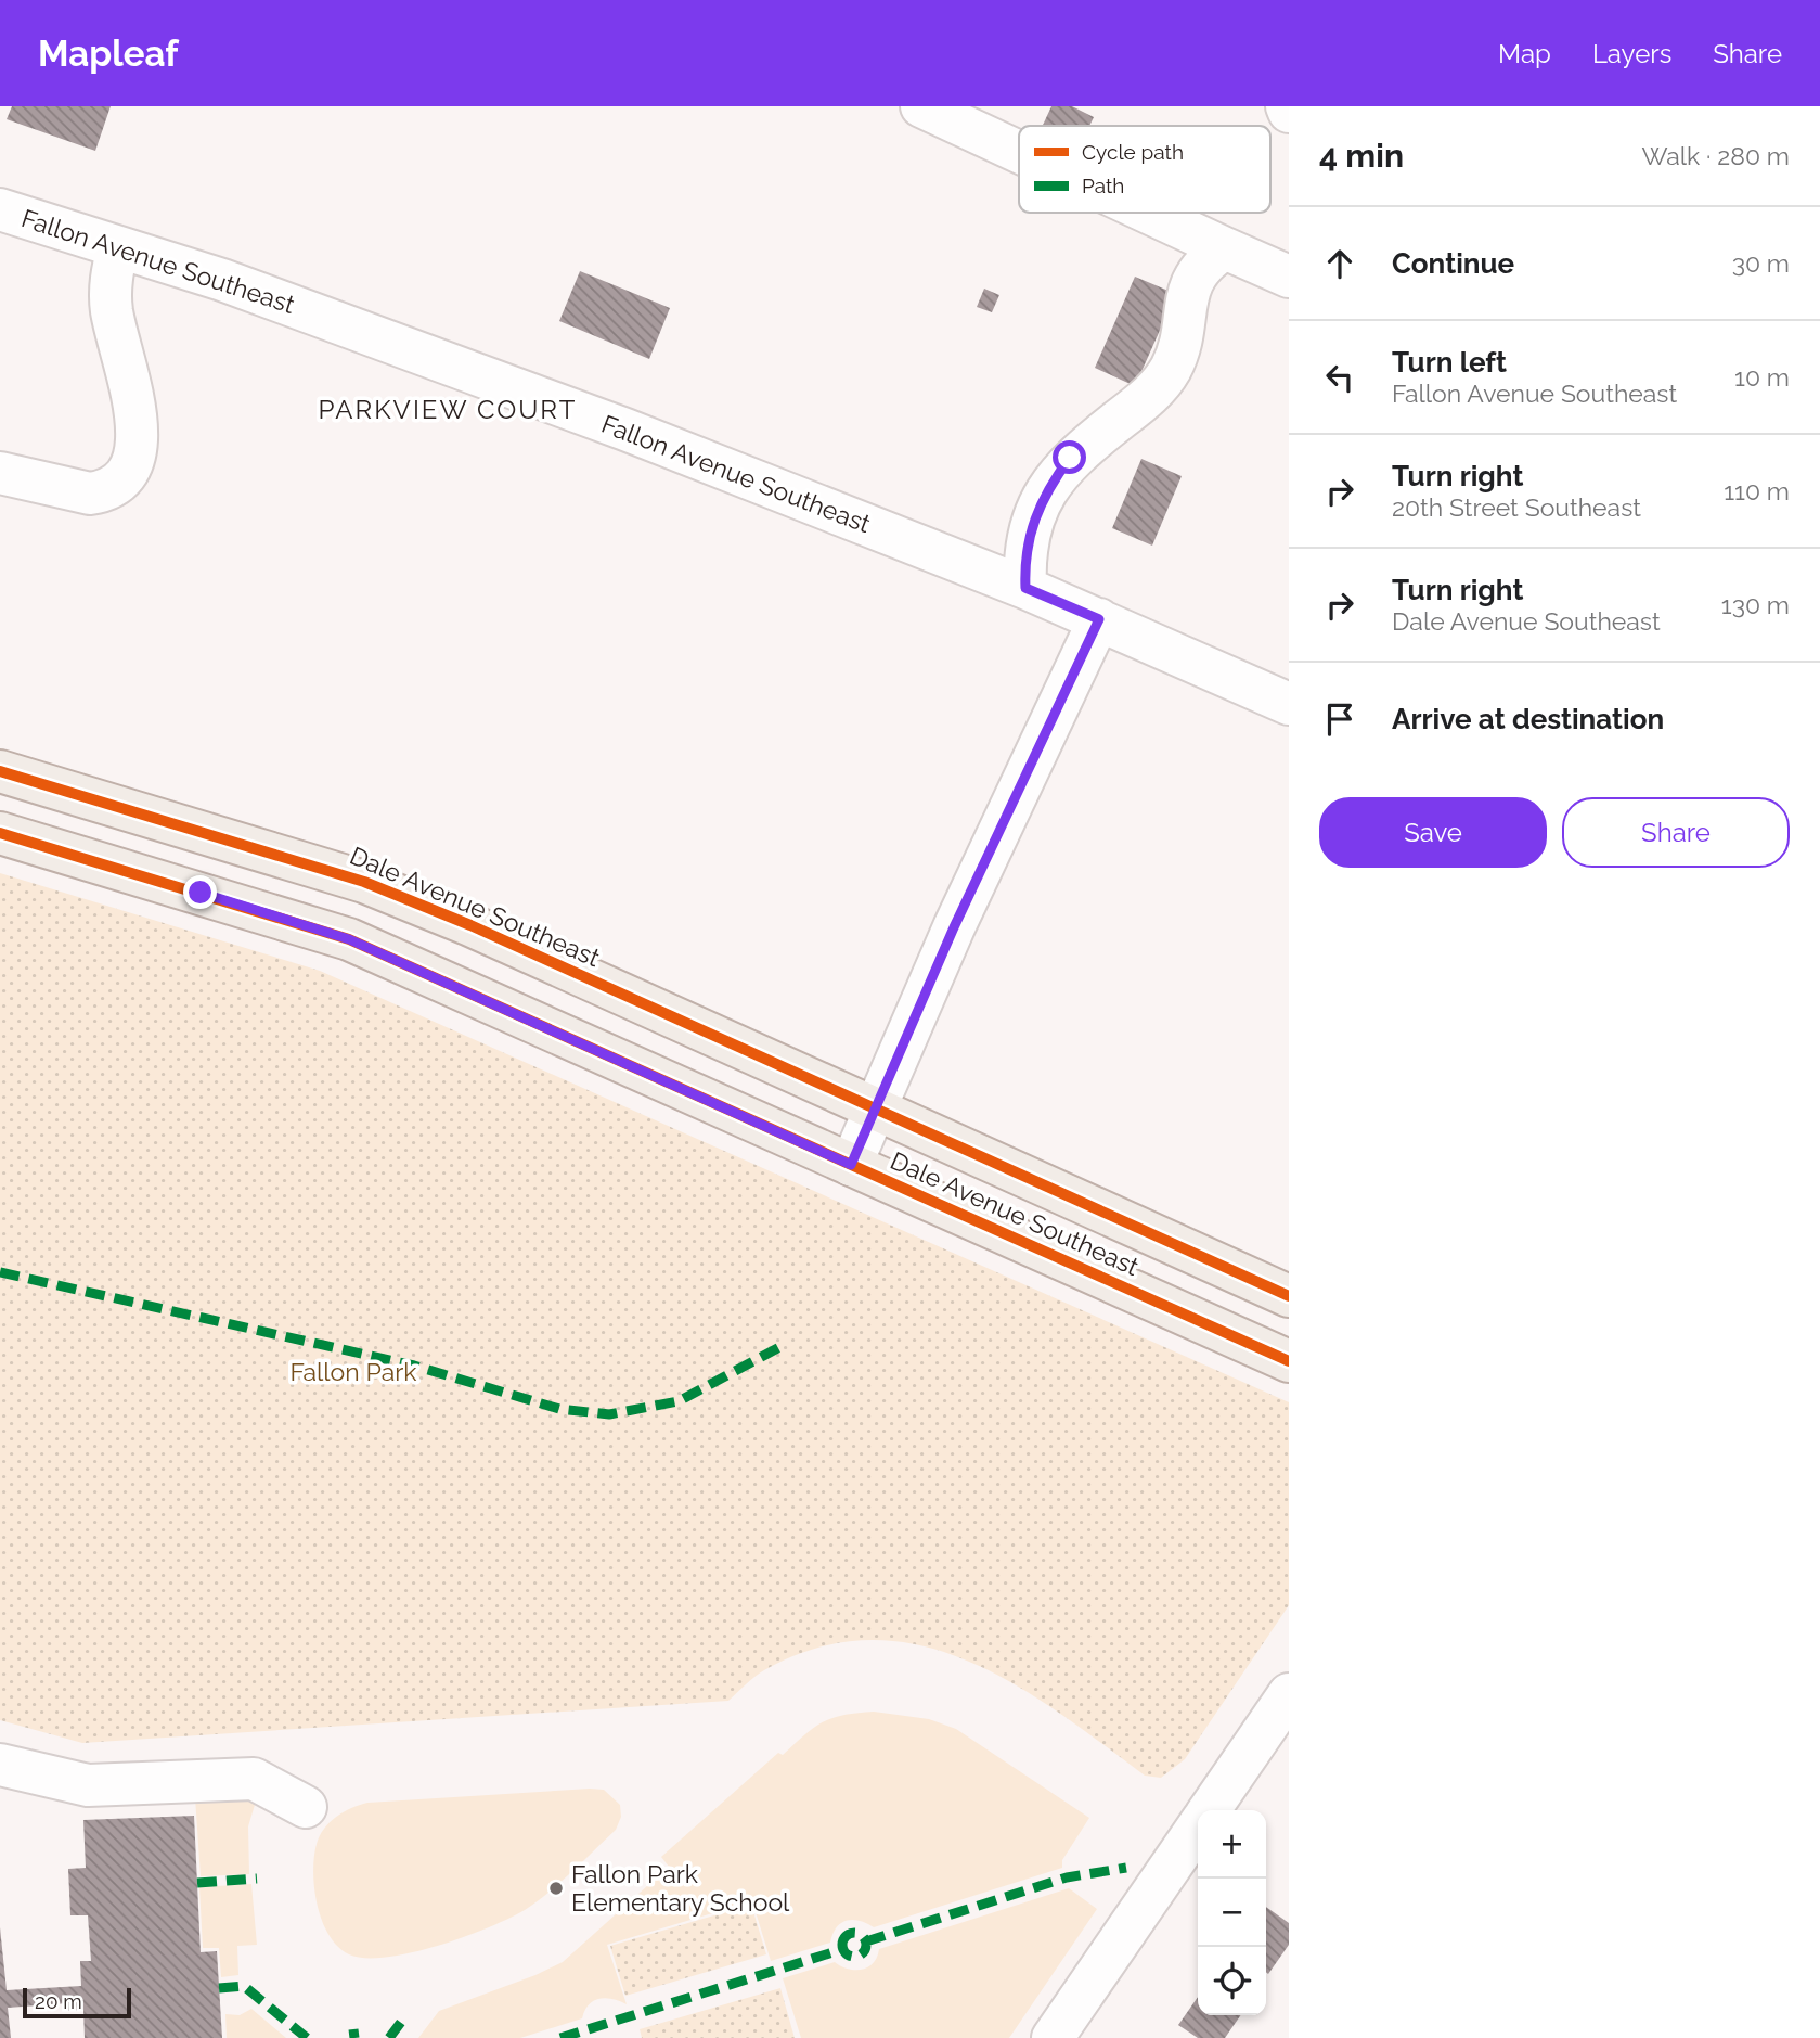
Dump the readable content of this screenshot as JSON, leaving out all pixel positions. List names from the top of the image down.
{
  "streets": {
    "main road": ["Dale Avenue Southeast"],
    "street": ["Fallon Avenue Southeast"]
  },
  "districts": ["PARKVIEW COURT"],
  "parks": ["Fallon Park"],
  "places": ["Fallon Park Elementary School"],
  "legend": ["Cycle path", "Path"],
  "scale_bar": "20 m",
  "page": {
    "header": "Mapleaf",
    "nav": ["Map", "Layers", "Share"],
    "heading": ["4 min", "Walk · 280 m"],
    "list": [
      ["Continue", "30 m"],
      ["Turn left", "Fallon Avenue Southeast", "10 m"],
      ["Turn right", "20th Street Southeast", "110 m"],
      ["Turn right", "Dale Avenue Southeast", "130 m"],
      "Arrive at destination"
    ],
    "buttons": ["Save", "Share"],
    "map_buttons": ["+", "−"],
    "scale": "20 m"
  }
}
